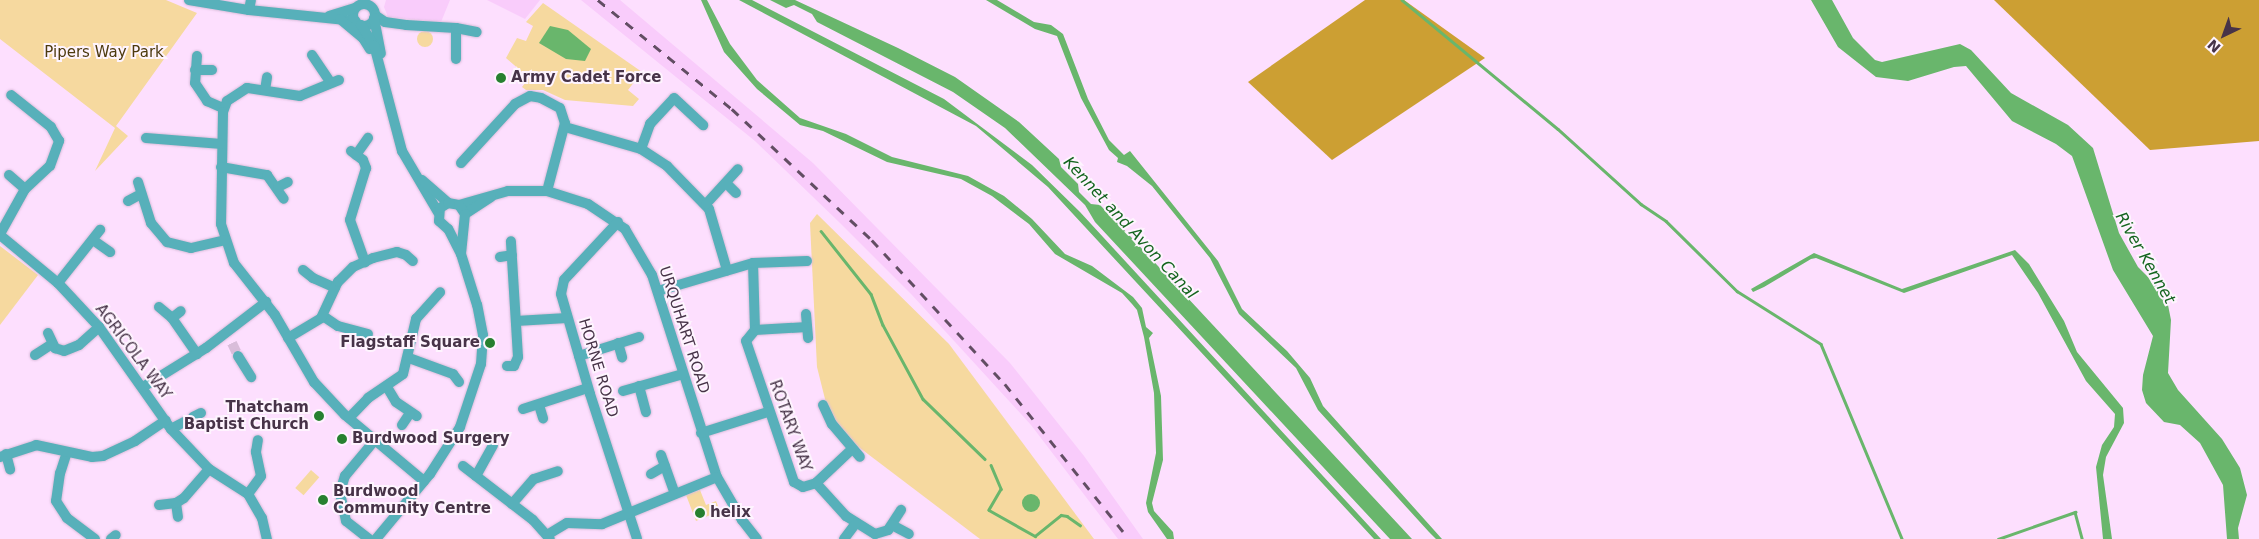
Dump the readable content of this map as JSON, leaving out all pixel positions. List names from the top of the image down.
{
  "streets": {
    "street": [
      "URQUHART ROAD",
      "AGRICOLA WAY",
      "HORNE ROAD",
      "ROTARY WAY"
    ]
  },
  "crossings": [
    ["URQUHART ROAD", "HORNE ROAD"]
  ],
  "water": ["Kennet and Avon Canal", "River Kennet"],
  "parks": ["Pipers Way Park"],
  "places": [
    "Army Cadet Force",
    "Flagstaff Square",
    "Thatcham Baptist Church",
    "Burdwood Surgery",
    "Burdwood Community Centre",
    "helix"
  ],
  "north": "bottom left"
}
